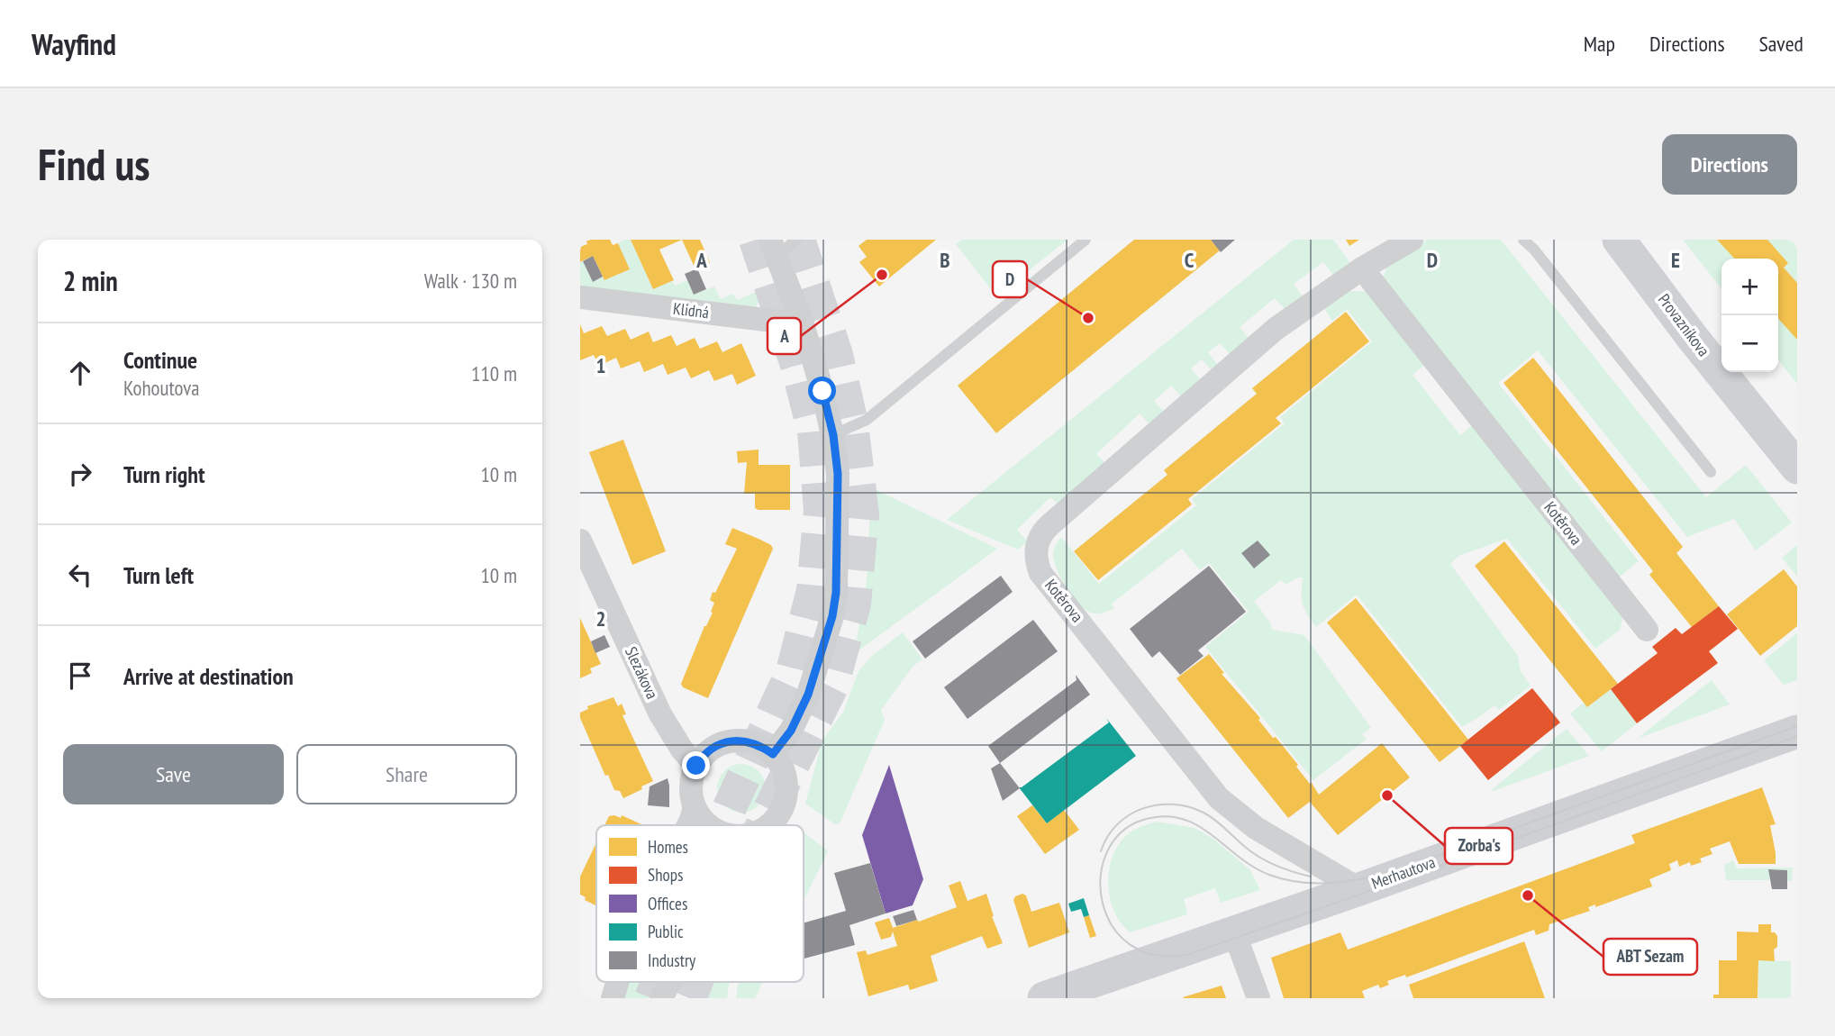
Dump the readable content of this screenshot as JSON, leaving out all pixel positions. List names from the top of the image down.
{
  "streets": {
    "street": [
      "Klidná",
      "Provazníkova",
      "Kotěrova",
      "Slezákova",
      "Merhautova"
    ]
  },
  "crossings": [
    ["Kotěrova", "Merhautova"]
  ],
  "places": [
    "A",
    "D",
    "Zorba's",
    "ABT Sezam"
  ],
  "legend": [
    "Homes",
    "Shops",
    "Offices",
    "Public",
    "Industry"
  ],
  "page": {
    "header": "Wayfind",
    "nav": ["Map", "Directions", "Saved"],
    "buttons": [
      "Directions",
      ["Save", "Share"]
    ],
    "title": "Find us",
    "heading": ["2 min", "Walk · 130 m"],
    "map_buttons": ["+", "−"],
    "list": [
      ["Continue", "Kohoutova", "110 m"],
      ["Turn right", "10 m"],
      ["Turn left", "10 m"],
      "Arrive at destination"
    ]
  },
  "grid": {
    "columns": [
      "A",
      "B",
      "C",
      "D",
      "E"
    ],
    "rows": ["1", "2"]
  }
}
